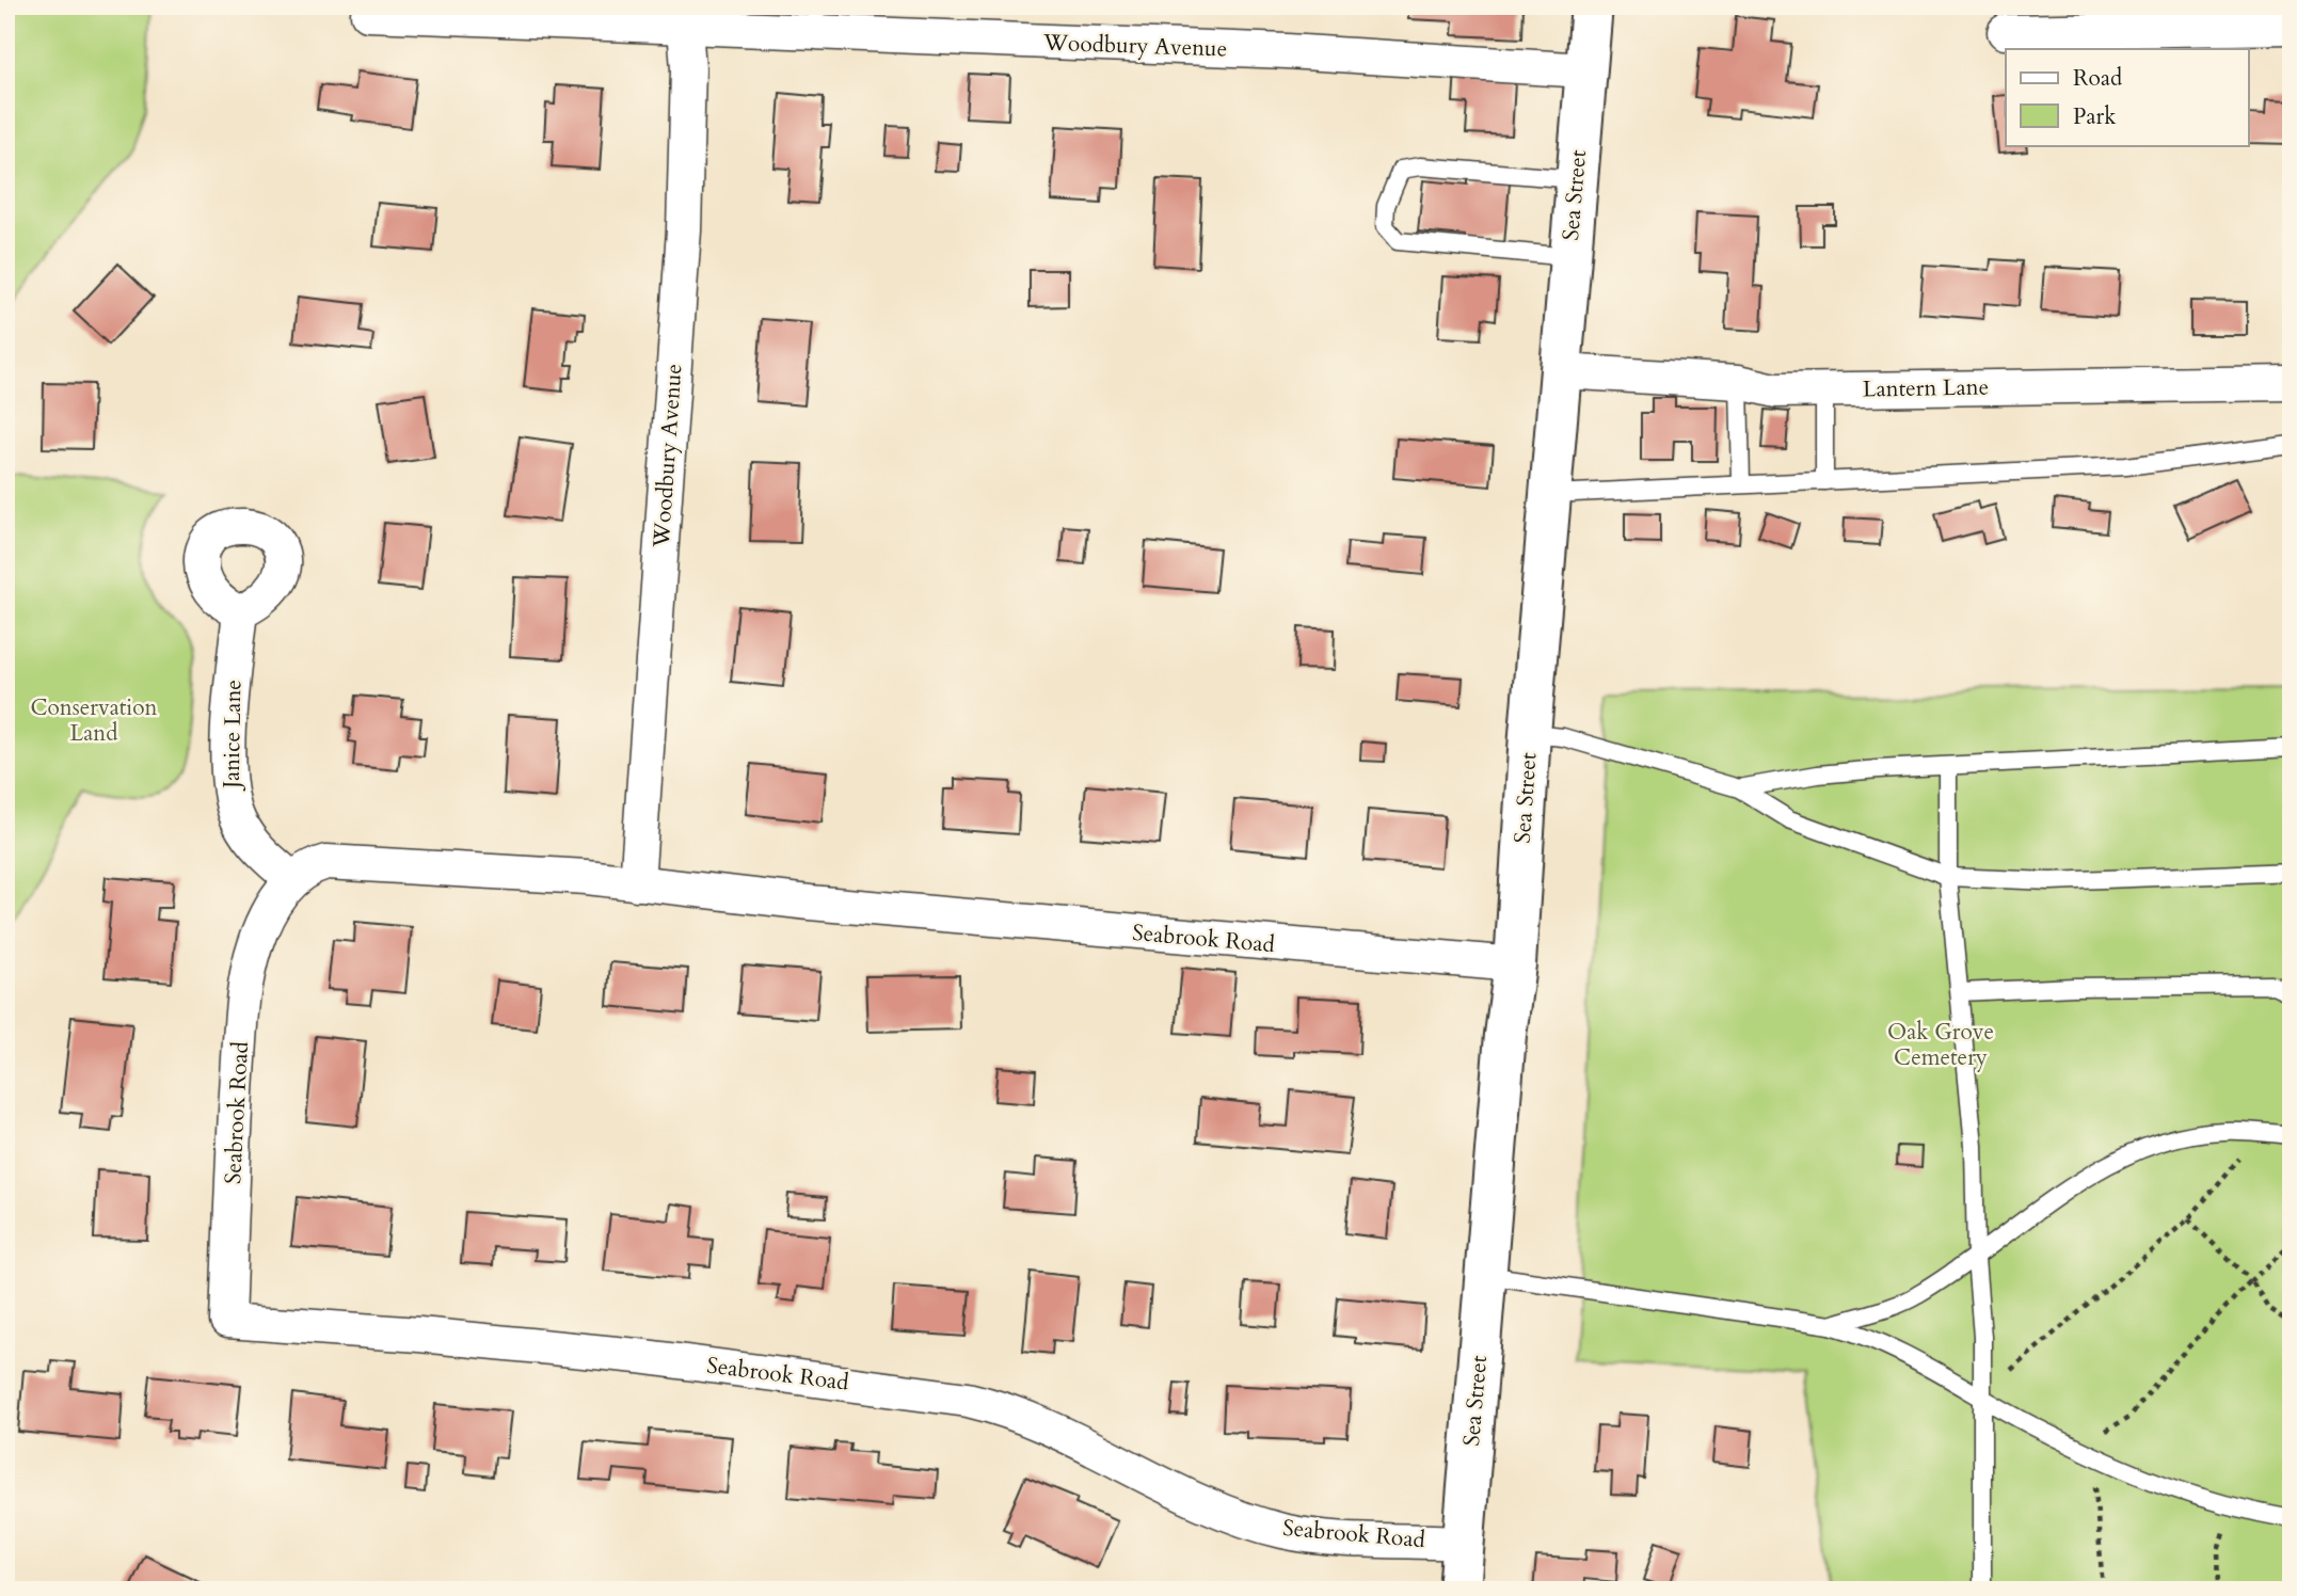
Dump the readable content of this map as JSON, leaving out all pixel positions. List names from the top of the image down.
{
  "streets": {
    "street": [
      "Woodbury Avenue",
      "Sea Street",
      "Lantern Lane",
      "Janice Lane",
      "Seabrook Road"
    ]
  },
  "crossings": [
    ["Woodbury Avenue", "Sea Street"],
    ["Woodbury Avenue", "Seabrook Road"],
    ["Sea Street", "Lantern Lane"],
    ["Sea Street", "Seabrook Road"],
    ["Janice Lane", "Seabrook Road"]
  ],
  "parks": ["Conservation Land", "Oak Grove Cemetery"],
  "legend": ["Road", "Park"]
}
